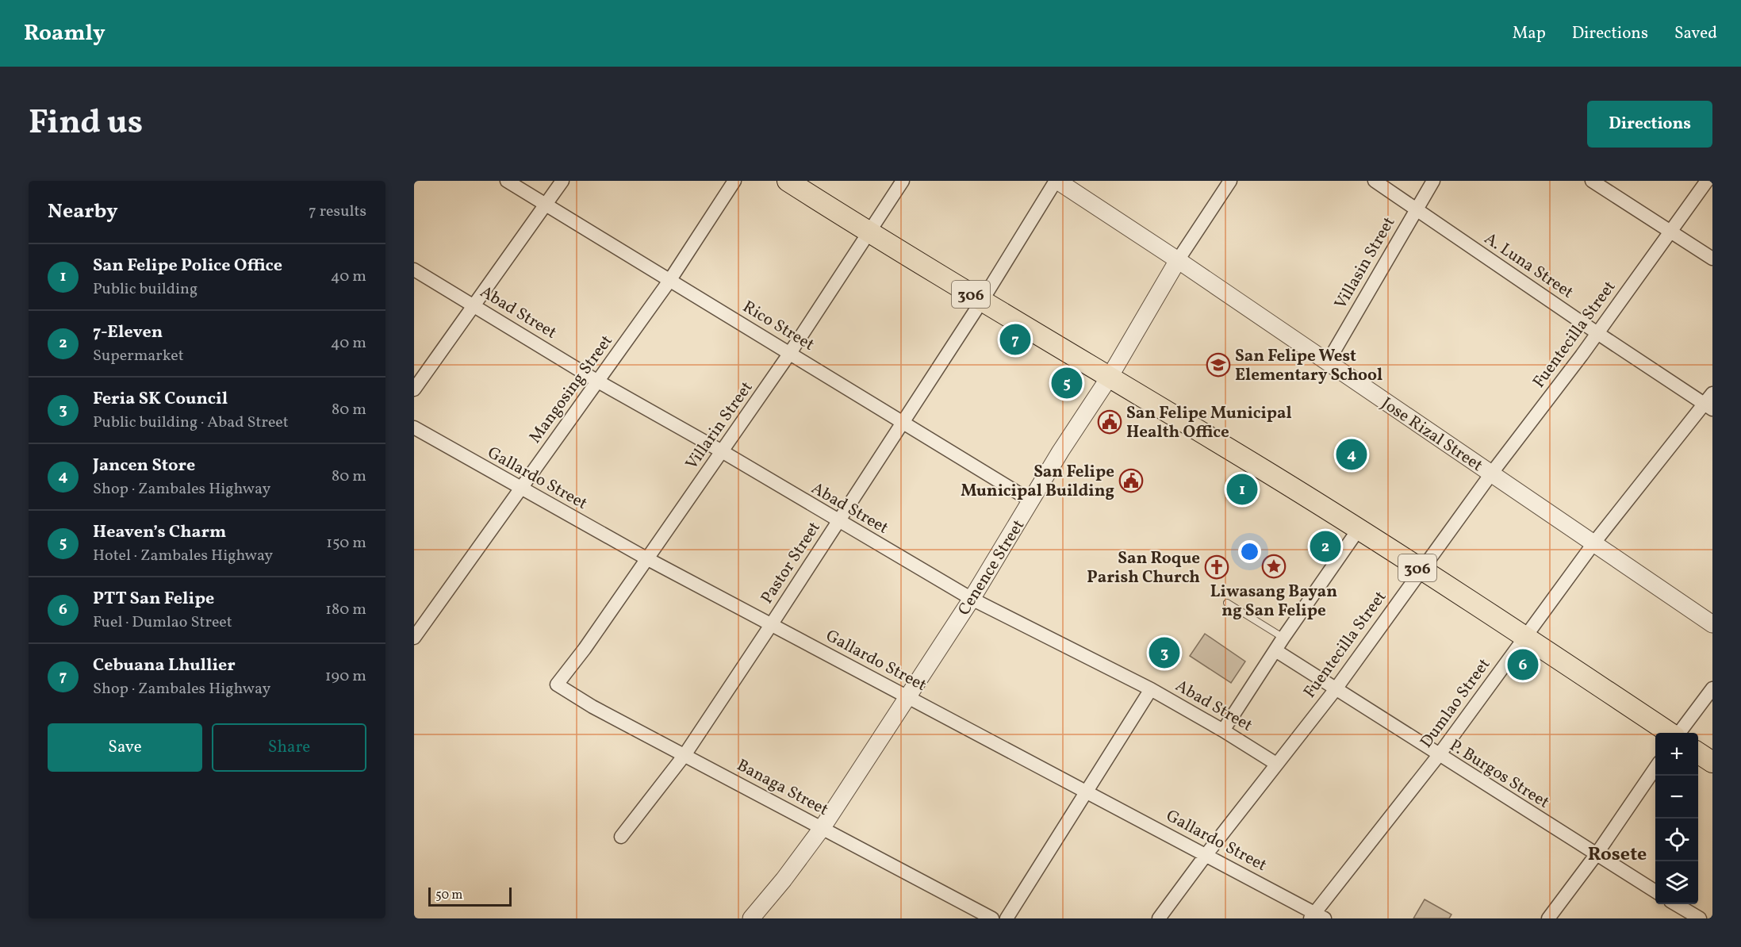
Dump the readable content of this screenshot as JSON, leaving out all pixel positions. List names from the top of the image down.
{
  "streets": {
    "main road": ["306"],
    "street": [
      "Villasin Street",
      "A. Luna Street",
      "Abad Street",
      "Rico Street",
      "Fuentecilla Street",
      "Mangosing Street",
      "Villarin Street",
      "Jose Rizal Street",
      "Gallardo Street",
      "Pastor Street",
      "Cenence Street",
      "Dumlao Street",
      "P. Burgos Street",
      "Banaga Street"
    ]
  },
  "crossings": [
    ["Villasin Street", "A. Luna Street"],
    ["Villasin Street", "Jose Rizal Street"],
    ["A. Luna Street", "Fuentecilla Street"],
    ["A. Luna Street", "Dumlao Street"],
    ["306", "Fuentecilla Street"],
    ["306", "Villarin Street"],
    ["306", "Pastor Street"],
    ["306", "Cenence Street"],
    ["306", "Dumlao Street"],
    ["Abad Street", "Fuentecilla Street"],
    ["Abad Street", "Mangosing Street"],
    ["Abad Street", "Villarin Street"],
    ["Abad Street", "Pastor Street"],
    ["Abad Street", "Cenence Street"],
    ["Rico Street", "Mangosing Street"],
    ["Rico Street", "Villarin Street"],
    ["Rico Street", "Pastor Street"],
    ["Rico Street", "Cenence Street"],
    ["Fuentecilla Street", "Jose Rizal Street"],
    ["Fuentecilla Street", "Gallardo Street"],
    ["Fuentecilla Street", "P. Burgos Street"],
    ["Mangosing Street", "Gallardo Street"],
    ["Villarin Street", "Gallardo Street"],
    ["Villarin Street", "Banaga Street"],
    ["Jose Rizal Street", "Pastor Street"],
    ["Jose Rizal Street", "Cenence Street"],
    ["Jose Rizal Street", "Dumlao Street"],
    ["Gallardo Street", "Pastor Street"],
    ["Gallardo Street", "Cenence Street"],
    ["Gallardo Street", "Dumlao Street"],
    ["Pastor Street", "Banaga Street"],
    ["Cenence Street", "Banaga Street"],
    ["Dumlao Street", "P. Burgos Street"]
  ],
  "districts": ["Rosete"],
  "places": {
    "school or university": ["San Felipe West Elementary School"],
    "public building": ["San Felipe Municipal Health Office", "San Felipe Municipal Building"],
    "place": ["Liwasang Bayan ng San Felipe"],
    "church": ["San Roque Parish Church"]
  },
  "scale_bar": "50 m",
  "page": {
    "header": "Roamly",
    "nav": ["Map", "Directions", "Saved"],
    "title": "Find us",
    "buttons": [
      "Directions",
      ["Save", "Share"]
    ],
    "heading": ["Nearby", "7 results"],
    "list": [
      {
        "mark": "1",
        "name": "San Felipe Police Office",
        "note": "Public building",
        "value": "40 m"
      },
      {
        "mark": "2",
        "name": "7-Eleven",
        "note": "Supermarket",
        "value": "40 m"
      },
      {
        "mark": "3",
        "name": "Feria SK Council",
        "note": "Public building · Abad Street",
        "value": "80 m"
      },
      {
        "mark": "4",
        "name": "Jancen Store",
        "note": "Shop · Zambales Highway",
        "value": "80 m"
      },
      {
        "mark": "5",
        "name": "Heaven’s Charm",
        "note": "Hotel · Zambales Highway",
        "value": "150 m"
      },
      {
        "mark": "6",
        "name": "PTT San Felipe",
        "note": "Fuel · Dumlao Street",
        "value": "180 m"
      },
      {
        "mark": "7",
        "name": "Cebuana Lhullier",
        "note": "Shop · Zambales Highway",
        "value": "190 m"
      }
    ],
    "pins": [
      "7",
      "5",
      "4",
      "1",
      "2",
      "3",
      "6"
    ],
    "map_buttons": ["+", "−"],
    "scale": "50 m"
  }
}
